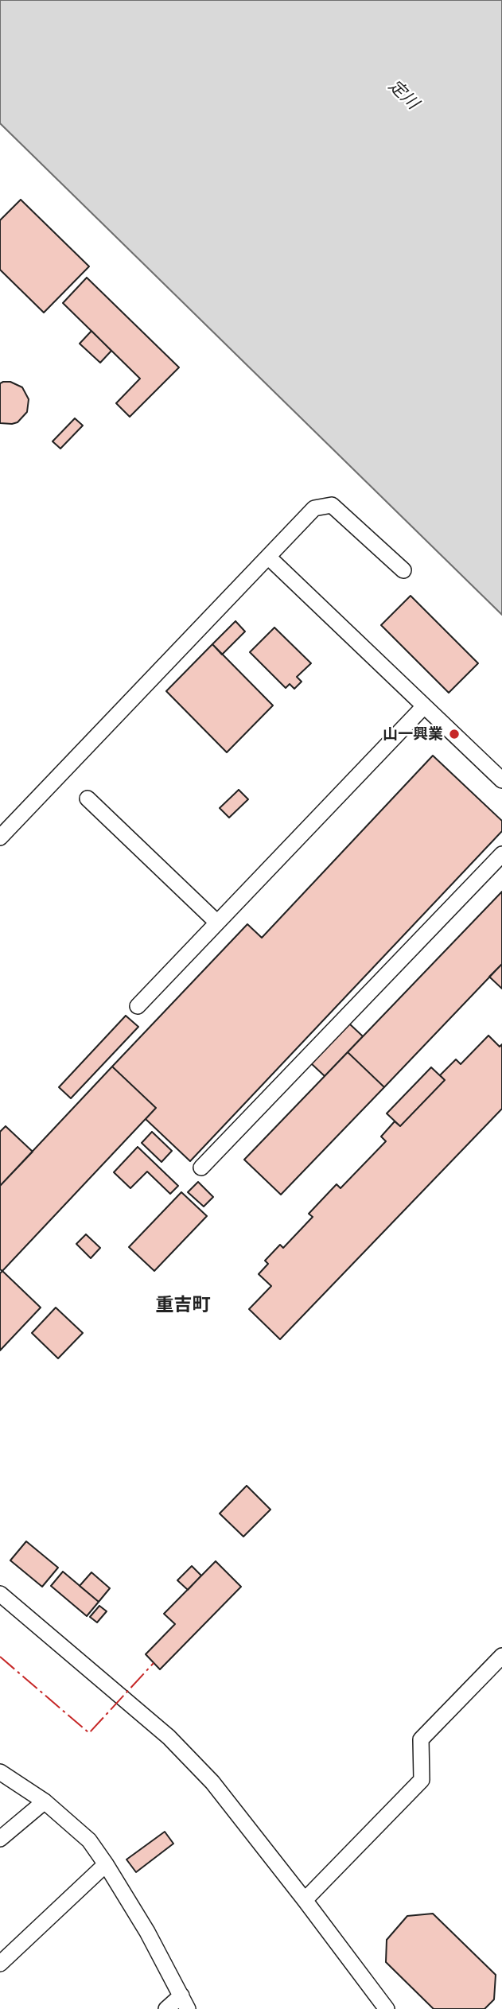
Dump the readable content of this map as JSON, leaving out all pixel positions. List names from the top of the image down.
{
  "districts": ["重吉町"],
  "water": ["定川"],
  "places": ["山一興業"]
}
